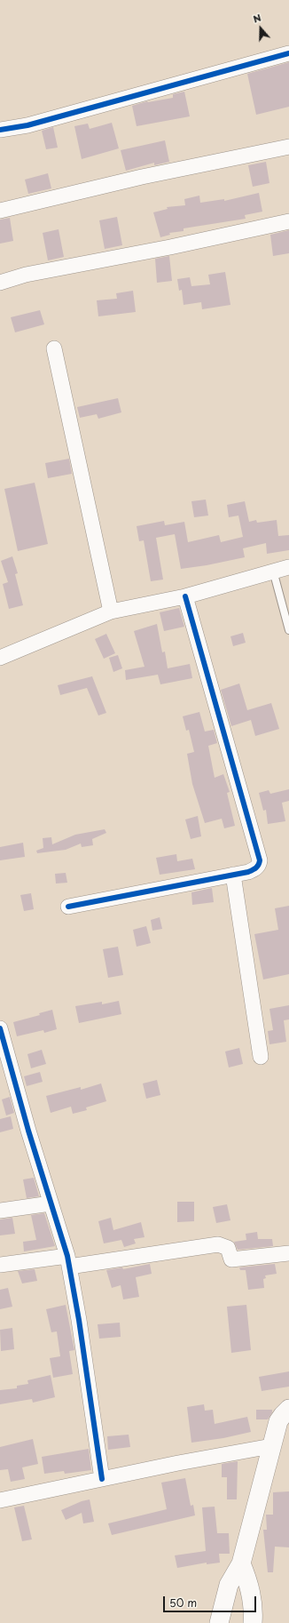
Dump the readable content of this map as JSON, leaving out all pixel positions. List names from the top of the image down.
{
  "scale_bar": "50 m",
  "north": "top"
}
